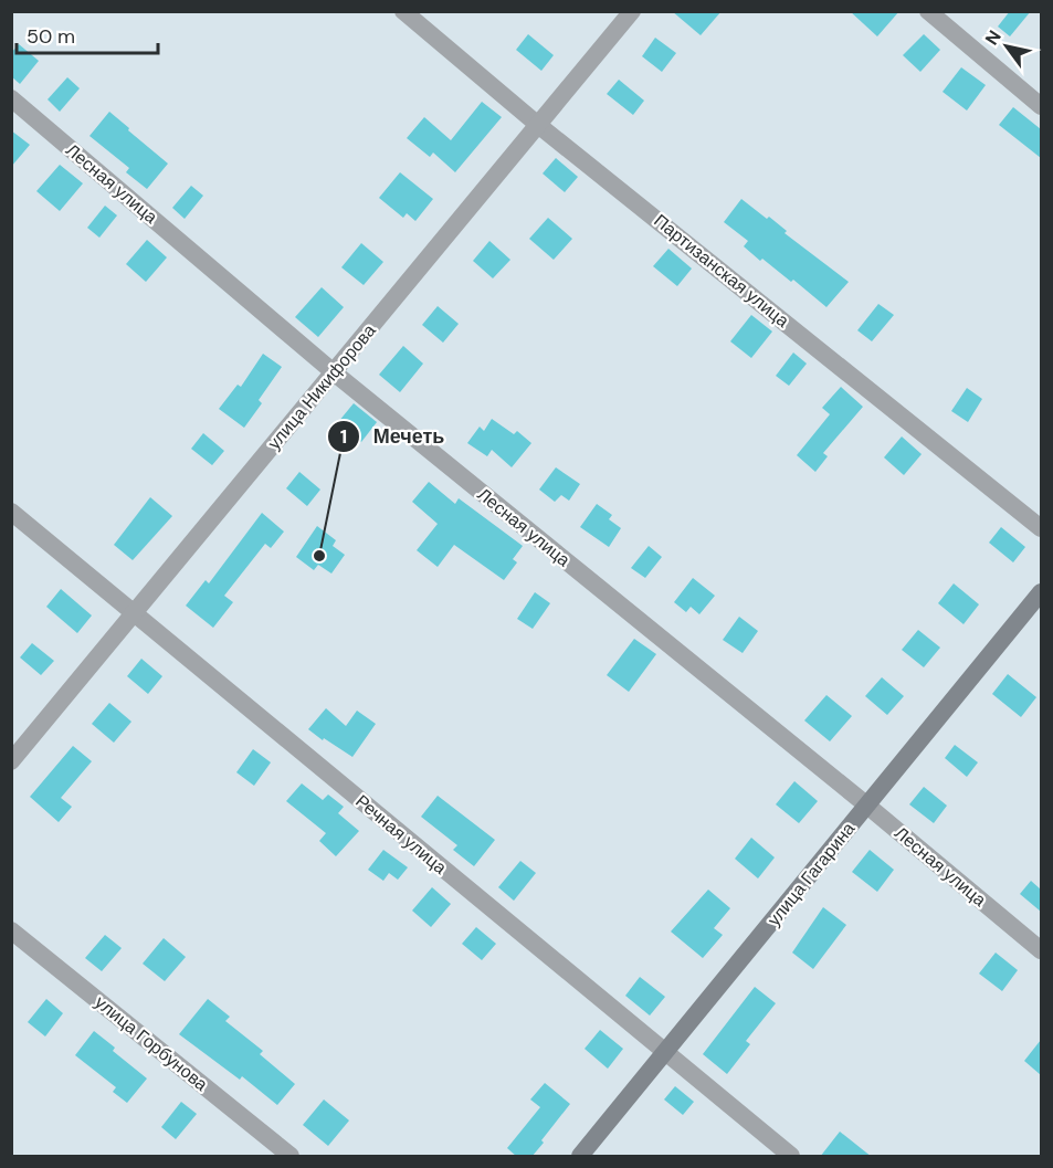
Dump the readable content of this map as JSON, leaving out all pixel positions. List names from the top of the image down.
{
  "streets": {
    "main road": ["улица Гагарина"],
    "street": [
      "Лесная улица",
      "Партизанская улица",
      "улица Никифорова",
      "Речная улица",
      "улица Горбунова"
    ]
  },
  "crossings": [
    ["Лесная улица", "улица Никифорова"],
    ["Лесная улица", "улица Гагарина"],
    ["Партизанская улица", "улица Никифорова"],
    ["улица Никифорова", "Речная улица"],
    ["Речная улица", "улица Гагарина"]
  ],
  "places": ["Мечеть"],
  "scale_bar": "50 m",
  "north": "top left"
}
